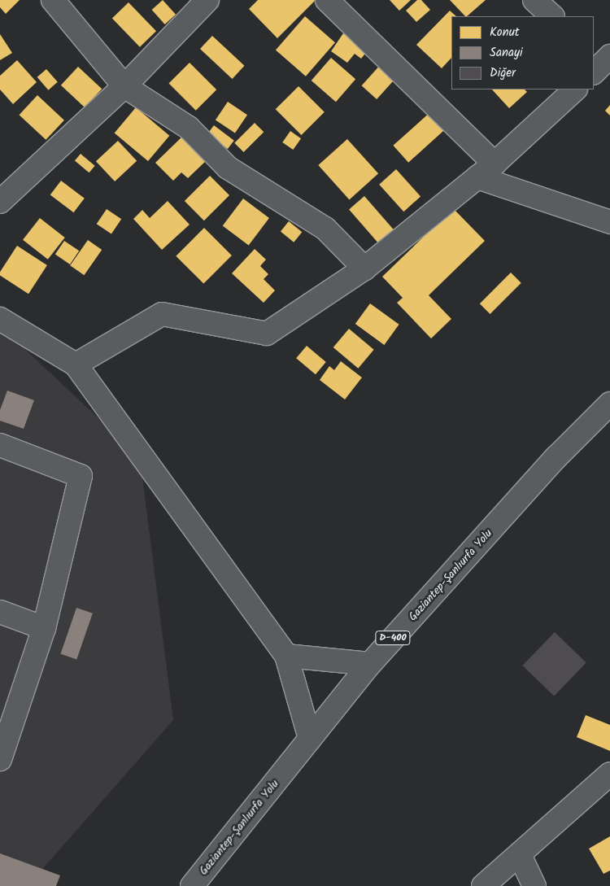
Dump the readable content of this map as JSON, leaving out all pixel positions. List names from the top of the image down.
{
  "streets": {
    "street": ["Gaziantep-Şanlıurfa Yolu", "D-400"]
  },
  "legend": ["Konut", "Sanayi", "Diğer"]
}
